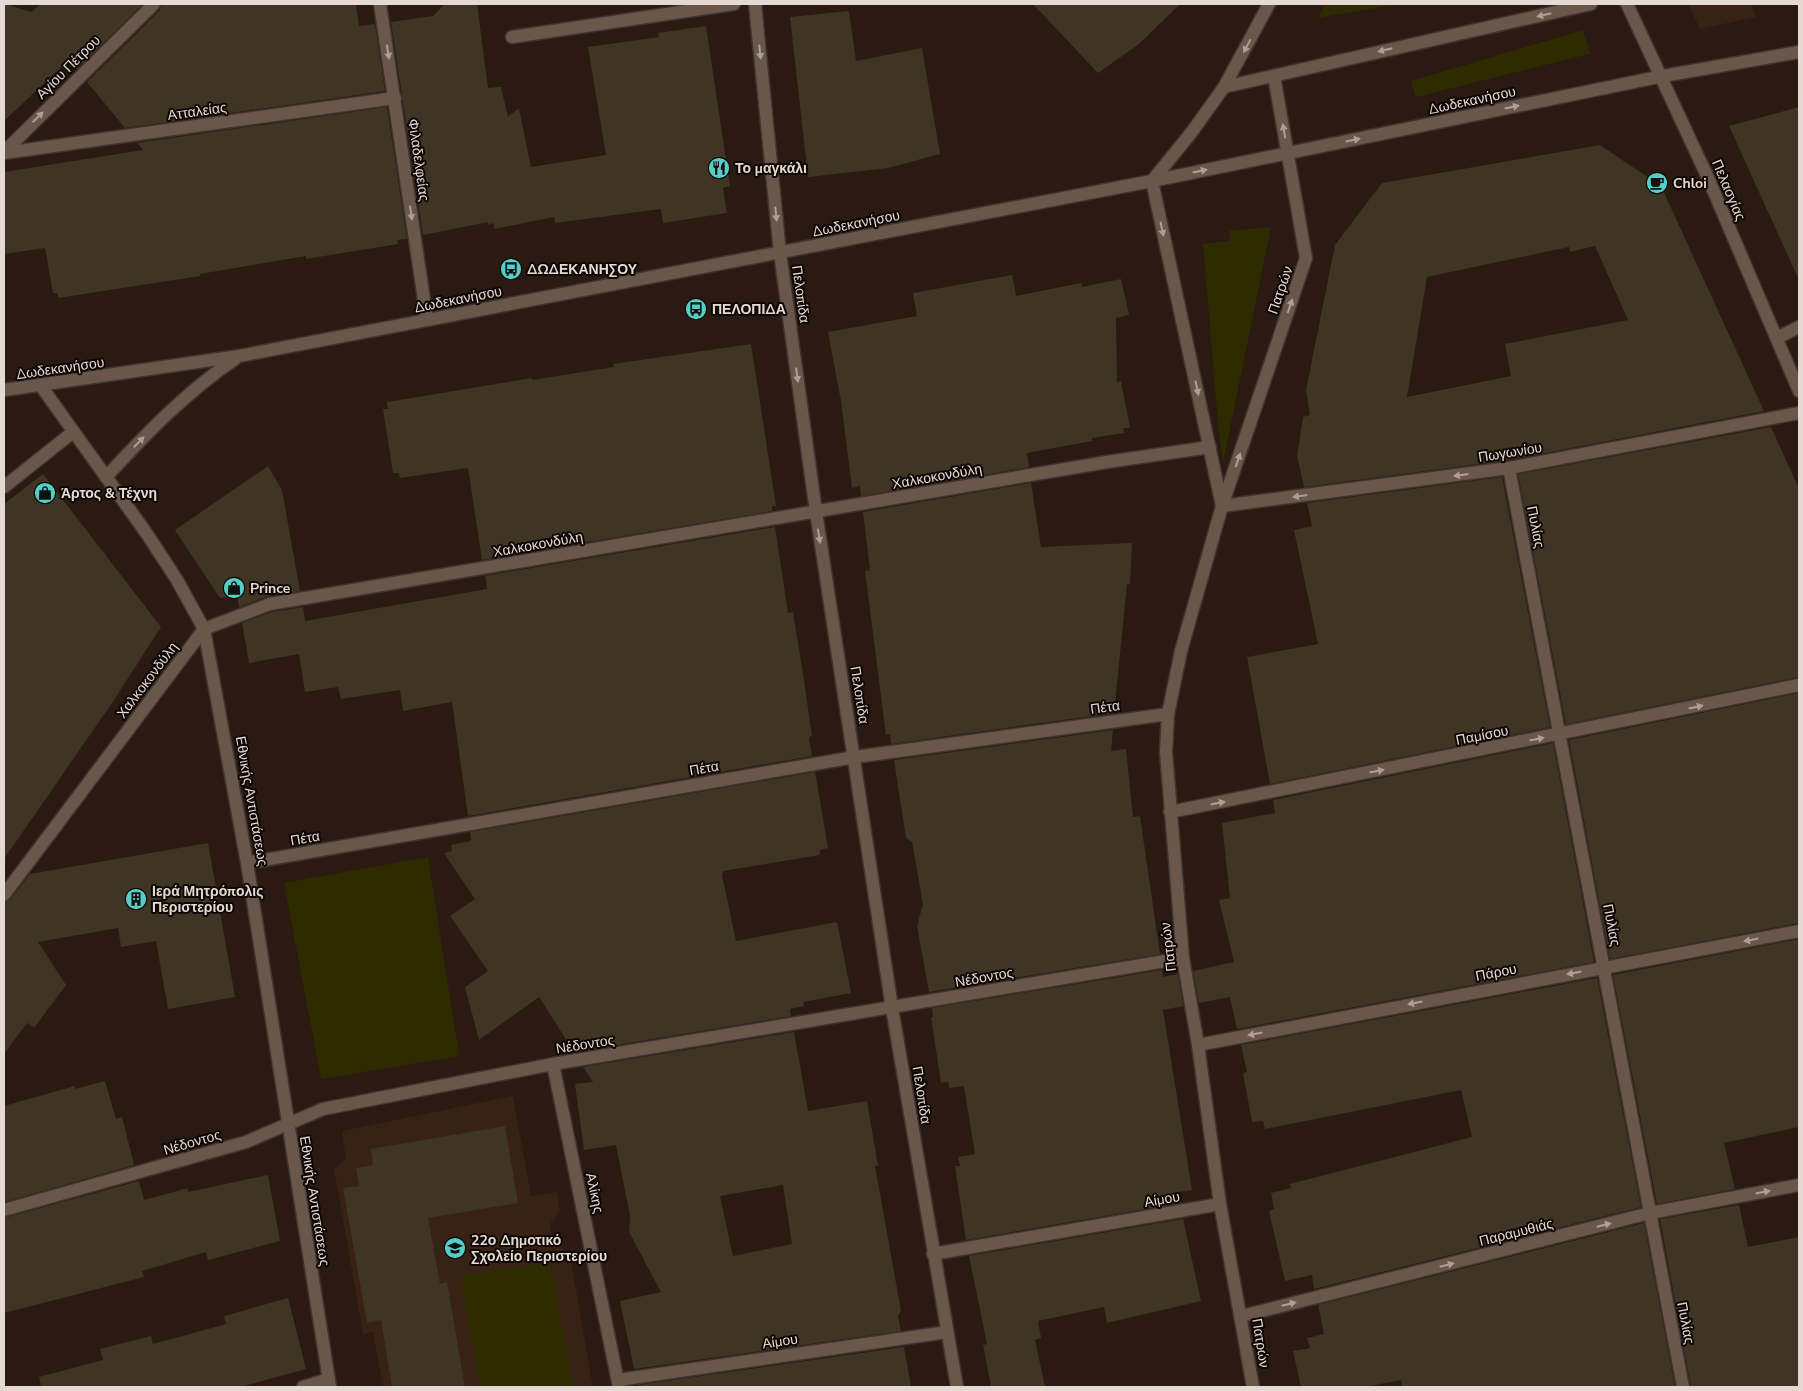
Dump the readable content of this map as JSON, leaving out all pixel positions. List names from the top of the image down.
{
  "streets": {
    "street": [
      "Αγίου Πέτρου",
      "Δωδεκανήσου",
      "Ατταλείας",
      "Φιλαδελφείας",
      "Πελασγίας",
      "Πατρών",
      "Πελοπίδα",
      "Πωγωνίου",
      "Χαλκοκονδύλη",
      "Πυλίας",
      "Πέτα",
      "Παμίσου",
      "Εθνικής Αντιστάσεως",
      "Πάρου",
      "Νέδοντος",
      "Αλίκης",
      "Αίμου",
      "Παραμυθιάς"
    ]
  },
  "crossings": [
    ["Αγίου Πέτρου", "Ατταλείας"],
    ["Δωδεκανήσου", "Φιλαδελφείας"],
    ["Δωδεκανήσου", "Πελασγίας"],
    ["Δωδεκανήσου", "Πατρών"],
    ["Δωδεκανήσου", "Πελοπίδα"],
    ["Δωδεκανήσου", "Εθνικής Αντιστάσεως"],
    ["Ατταλείας", "Φιλαδελφείας"],
    ["Πατρών", "Πωγωνίου"],
    ["Πατρών", "Χαλκοκονδύλη"],
    ["Πατρών", "Πέτα"],
    ["Πατρών", "Παμίσου"],
    ["Πατρών", "Πάρου"],
    ["Πατρών", "Νέδοντος"],
    ["Πατρών", "Αίμου"],
    ["Πατρών", "Παραμυθιάς"],
    ["Πελοπίδα", "Χαλκοκονδύλη"],
    ["Πελοπίδα", "Πέτα"],
    ["Πελοπίδα", "Νέδοντος"],
    ["Πελοπίδα", "Αίμου"],
    ["Πωγωνίου", "Πυλίας"],
    ["Χαλκοκονδύλη", "Εθνικής Αντιστάσεως"],
    ["Πυλίας", "Παμίσου"],
    ["Πυλίας", "Πάρου"],
    ["Πυλίας", "Παραμυθιάς"],
    ["Πέτα", "Εθνικής Αντιστάσεως"],
    ["Εθνικής Αντιστάσεως", "Νέδοντος"],
    ["Νέδοντος", "Αλίκης"],
    ["Αλίκης", "Αίμου"]
  ],
  "one_way": [
    "Αγίου Πέτρου",
    "Φιλαδελφείας",
    "Πελοπίδα",
    "Πωγωνίου",
    "Παμίσου",
    "Πάρου",
    "Παραμυθιάς"
  ],
  "places": {
    "restaurant": ["Το μαγκάλι"],
    "cafe": ["Chloi"],
    "bus stop": ["ΔΩΔΕΚΑΝΗΣΟΥ", "ΠΕΛΟΠΙΔΑ"],
    "shop": ["Άρτος & Τέχνη", "Prince"],
    "building": ["Ιερά Μητρόπολις Περιστερίου"],
    "school or university": ["22ο Δημοτικό Σχολείο Περιστερίου"]
  }
}
